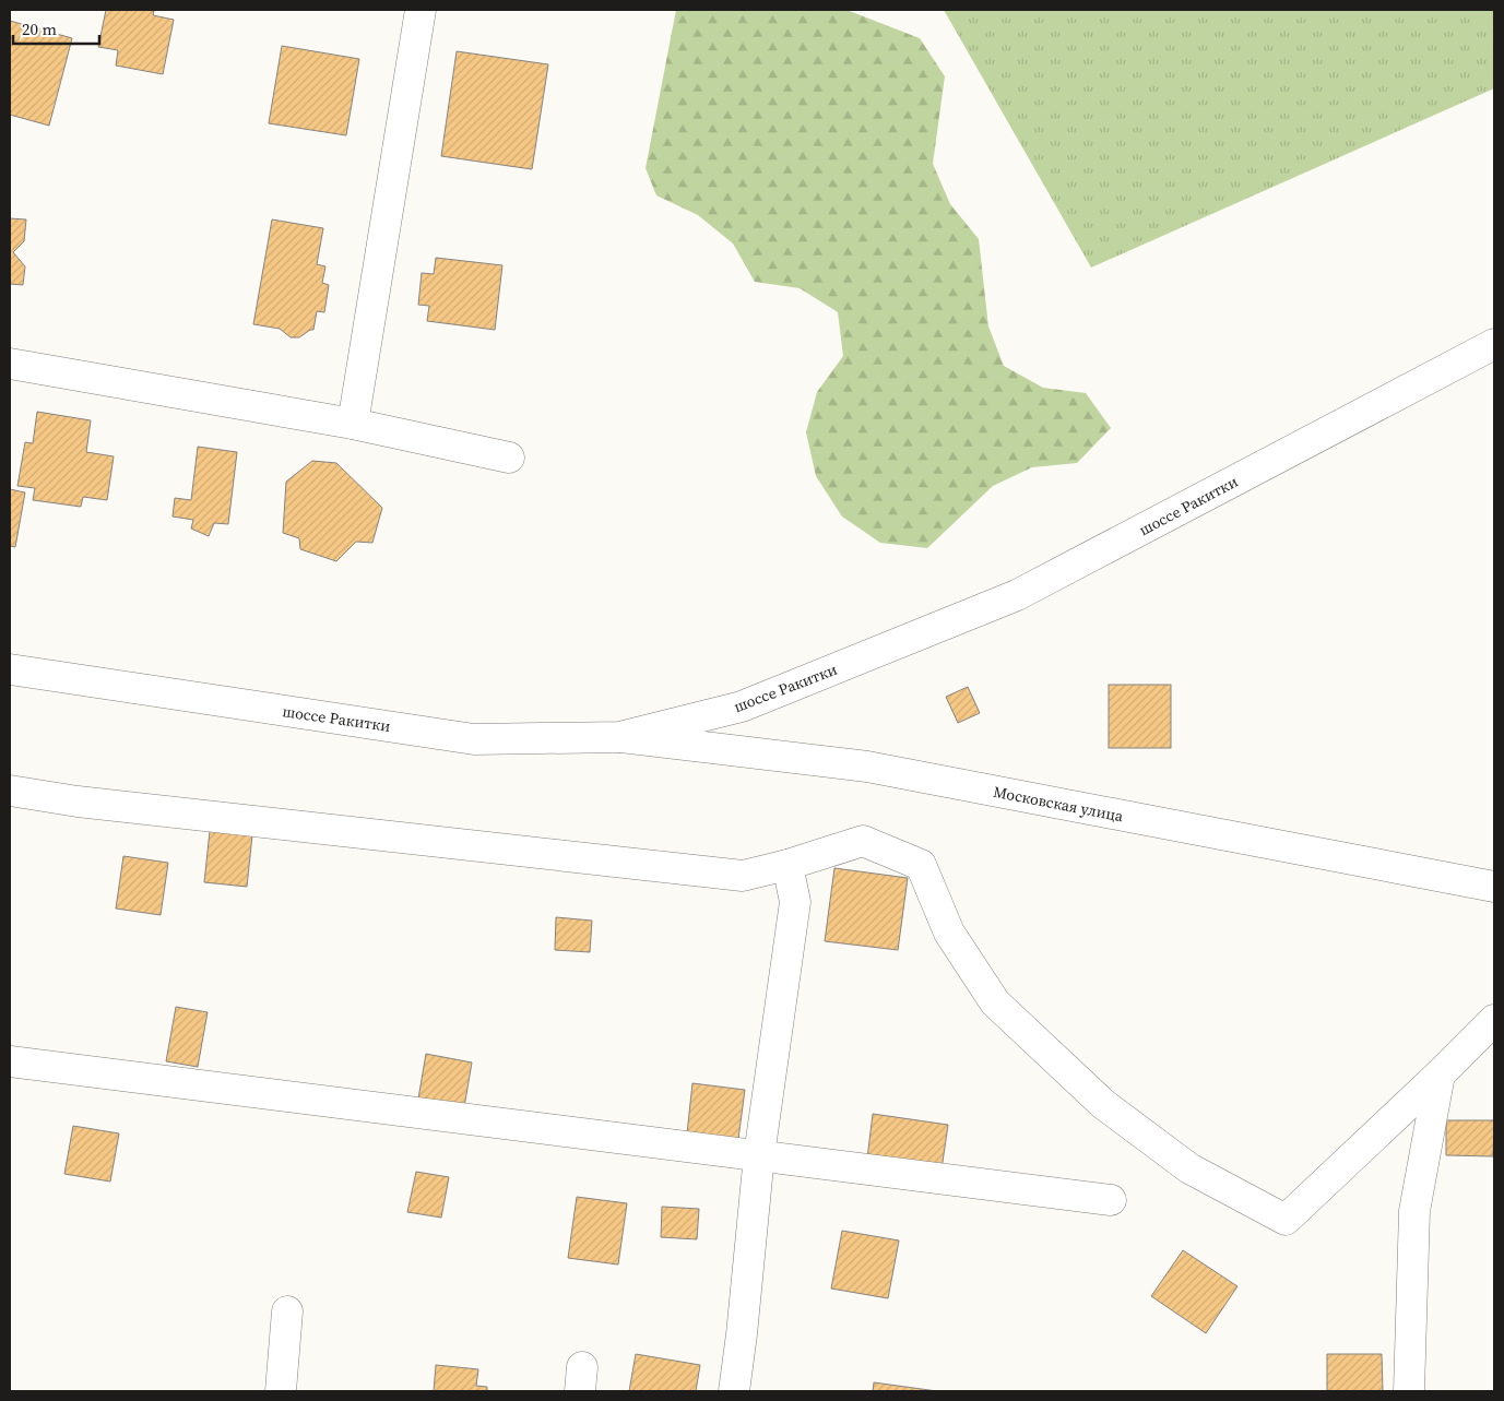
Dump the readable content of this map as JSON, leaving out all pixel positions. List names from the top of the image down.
{
  "streets": {
    "street": ["шоссе Ракитки", "Московская улица"]
  },
  "crossings": [
    ["шоссе Ракитки", "Московская улица"]
  ],
  "scale_bar": "20 m"
}
